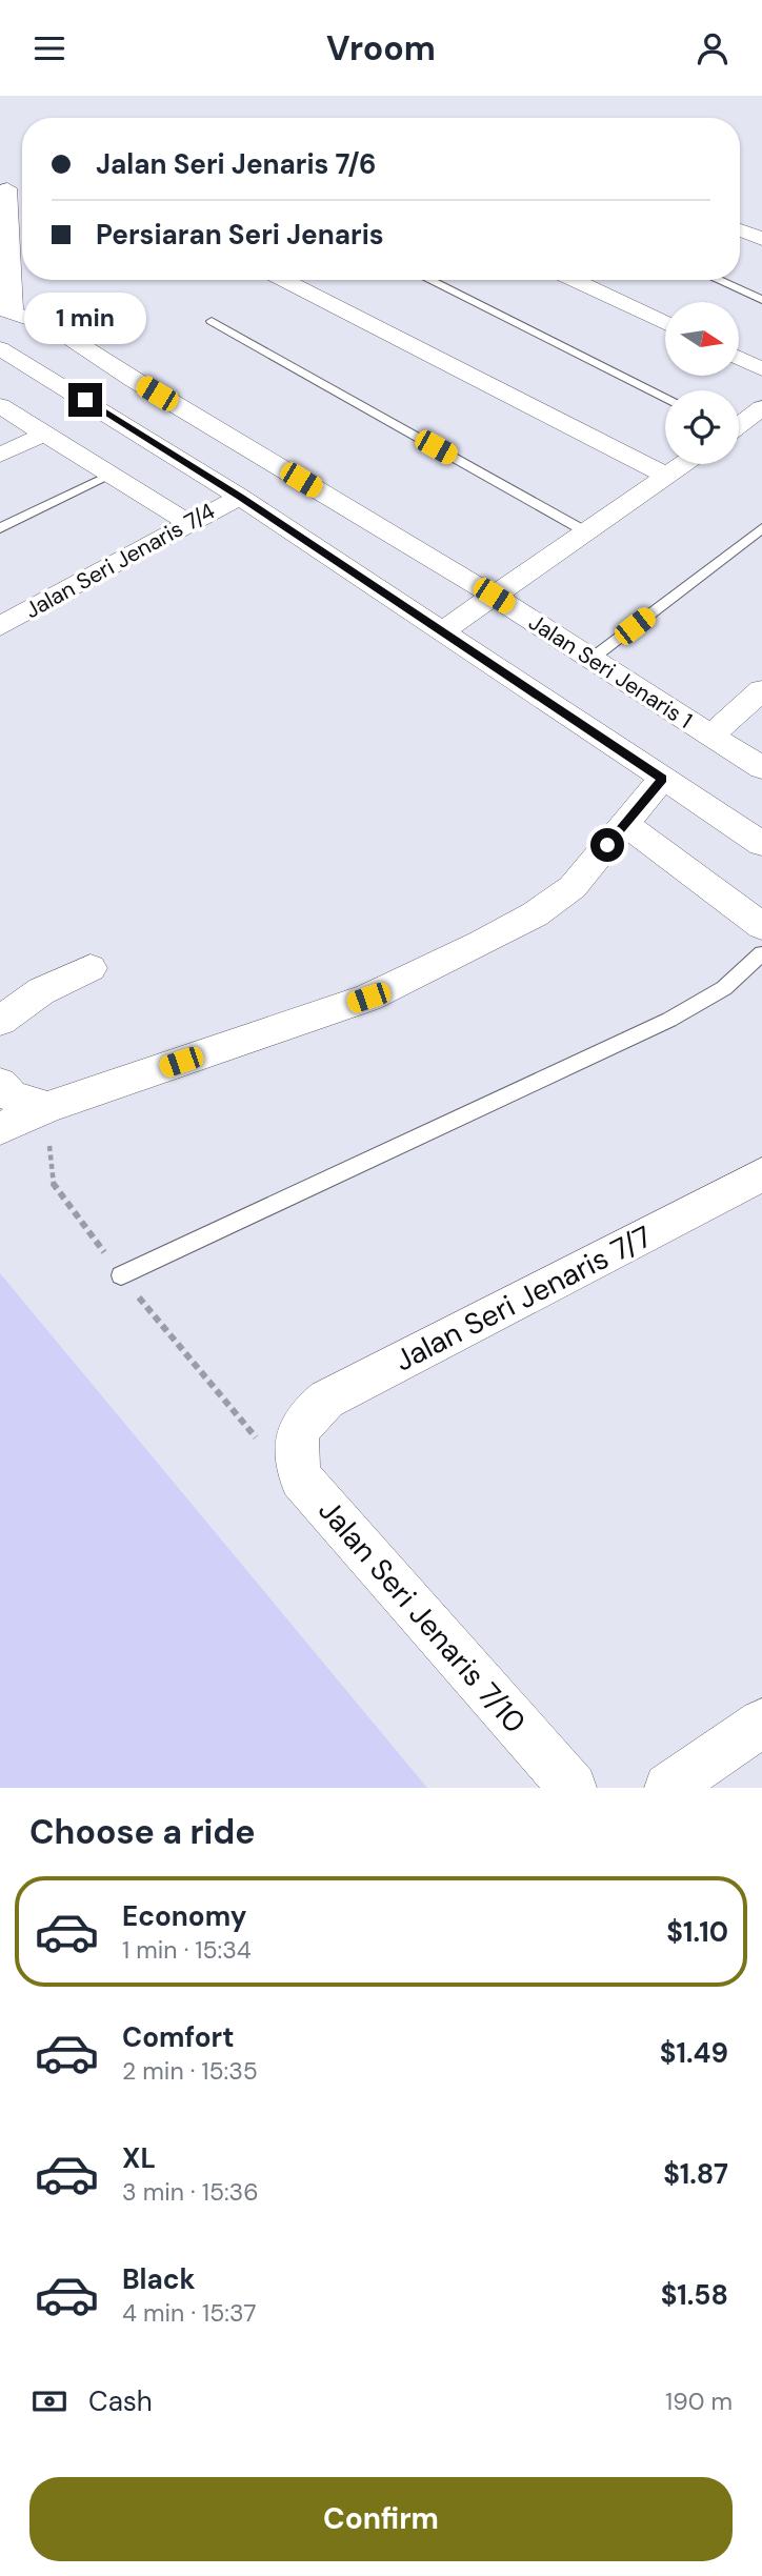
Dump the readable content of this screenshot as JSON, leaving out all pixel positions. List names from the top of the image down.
{
  "streets": {
    "street": [
      "Jalan Seri Jenaris 7/4",
      "Jalan Seri Jenaris 1",
      "Jalan Seri Jenaris 7/7",
      "Jalan Seri Jenaris 7/10"
    ]
  },
  "crossings": [
    ["Jalan Seri Jenaris 7/7", "Jalan Seri Jenaris 7/10"]
  ],
  "north": "right",
  "page": {
    "header": "Vroom",
    "banner": ["Jalan Seri Jenaris 7/6", "Persiaran Seri Jenaris"],
    "bubble": "1 min",
    "heading": "Choose a ride",
    "list": [
      {
        "name": "Economy",
        "note": "1 min · 15:34",
        "value": "$1.10"
      },
      {
        "name": "Comfort",
        "note": "2 min · 15:35",
        "value": "$1.49"
      },
      {
        "name": "XL",
        "note": "3 min · 15:36",
        "value": "$1.87"
      },
      {
        "name": "Black",
        "note": "4 min · 15:37",
        "value": "$1.58"
      }
    ],
    "pay": ["Cash", "190 m"],
    "buttons": "Confirm"
  }
}
